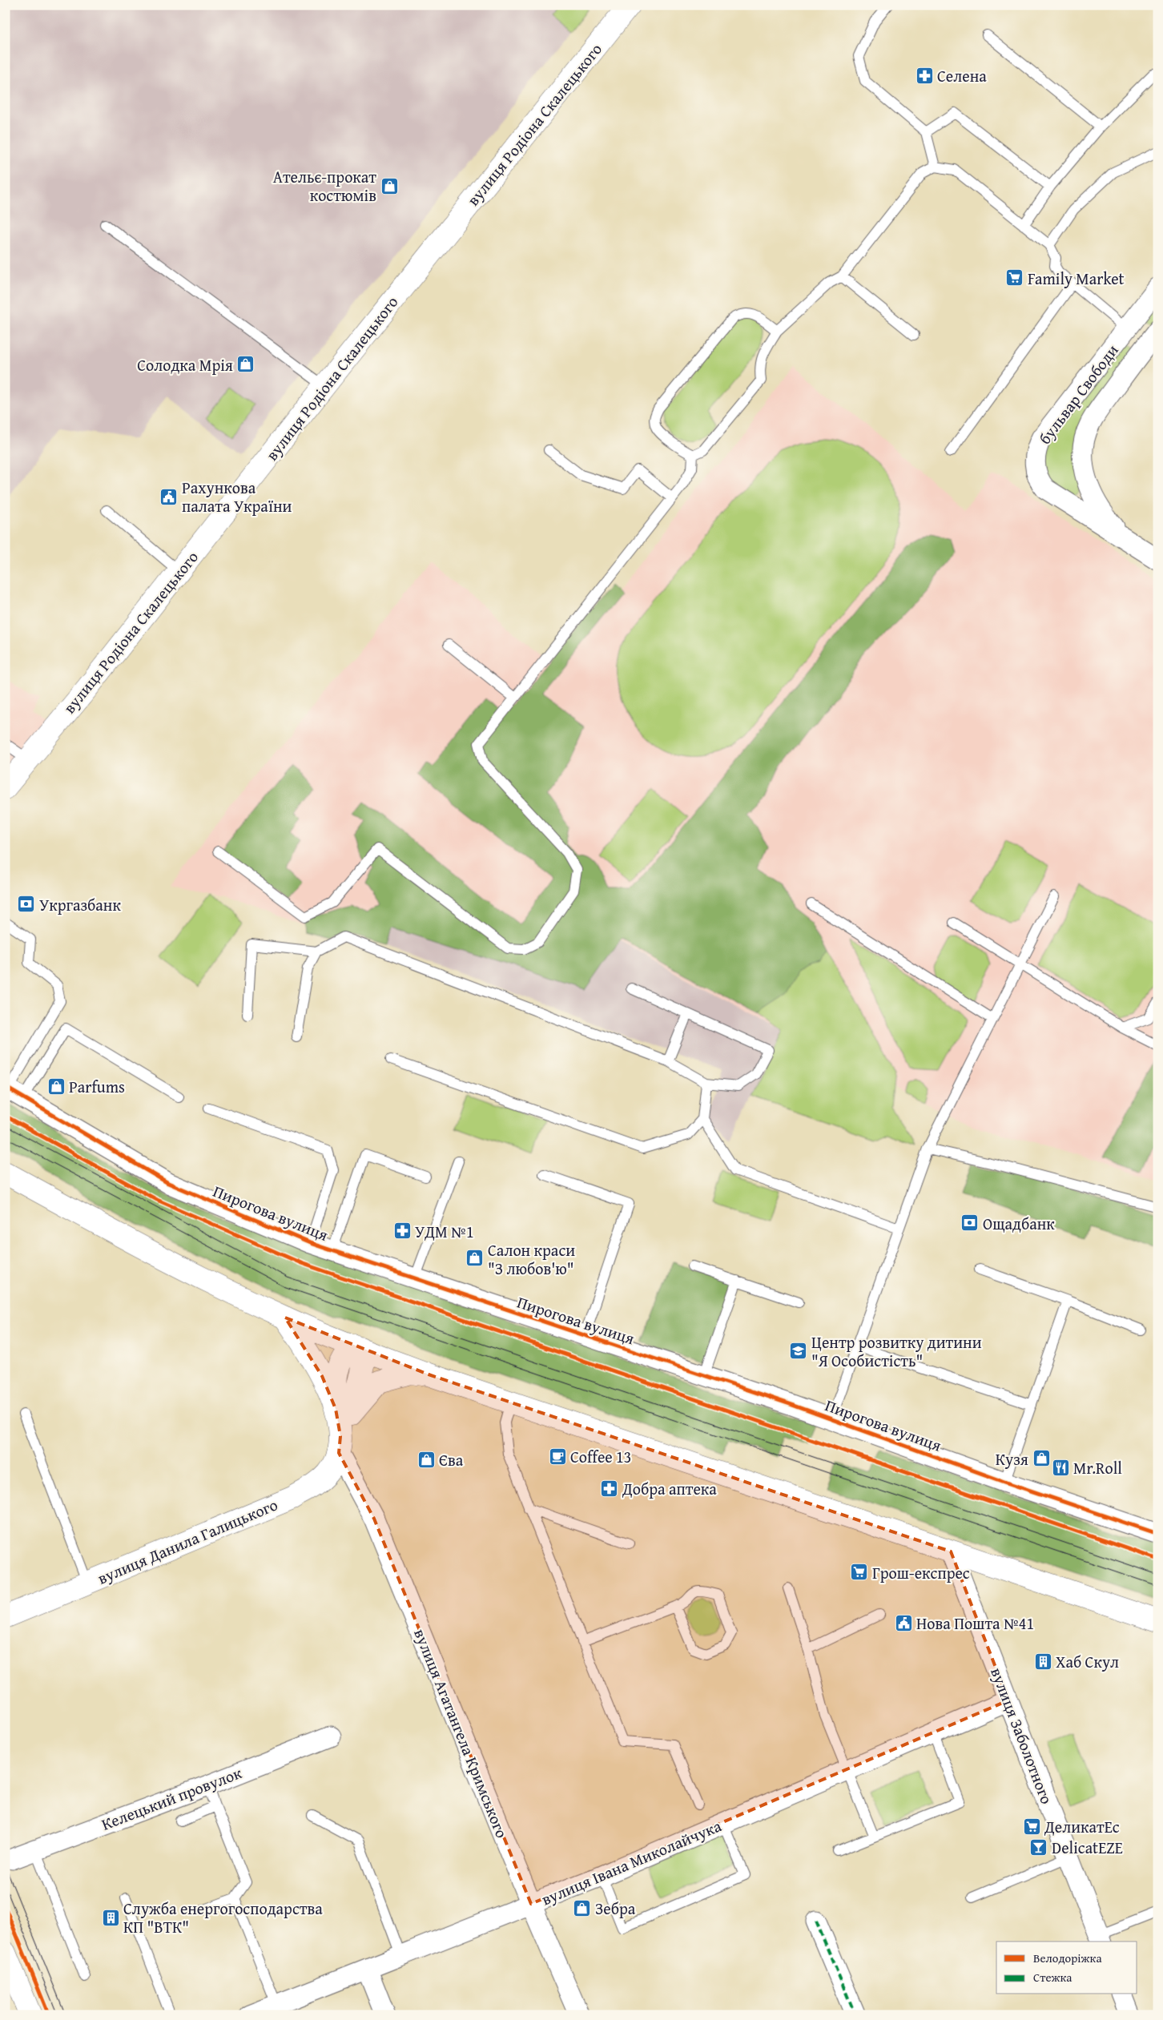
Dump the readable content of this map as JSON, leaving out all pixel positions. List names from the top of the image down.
{
  "streets": {
    "main road": ["вулиця Родіона Скалецького", "вулиця Данила Галицького"],
    "street": [
      "бульвар Свободи",
      "Пирогова вулиця",
      "вулиця Агатангела Кримського",
      "вулиця Заболотного",
      "Келецький провулок",
      "вулиця Івана Миколайчука"
    ]
  },
  "crossings": [
    ["вулиця Данила Галицького", "вулиця Агатангела Кримського"],
    ["вулиця Агатангела Кримського", "вулиця Івана Миколайчука"],
    ["вулиця Заболотного", "вулиця Івана Миколайчука"]
  ],
  "places": {
    "pharmacy": ["Селена", "УДМ №1", "Добра аптека"],
    "shop": [
      "Ательє-прокат костюмів",
      "Солодка Мрія",
      "Parfums",
      "Салон краси \"З любов'ю\"",
      "Кузя",
      "Єва",
      "Зебра"
    ],
    "supermarket": ["Family Market", "Грош-експрес", "ДеликатЕс"],
    "public building": ["Рахункова палата України", "Нова Пошта №41"],
    "bank": ["Укргазбанк", "Ощадбанк"],
    "school or university": ["Центр розвитку дитини \"Я Особистість\""],
    "cafe": ["Coffee 13"],
    "restaurant": ["Mr.Roll"],
    "building": ["Хаб Скул", "Служба енергогосподарства КП \"ВТК\""],
    "bar": ["DelicatEZE"]
  },
  "legend": ["Велодоріжка", "Стежка"]
}
